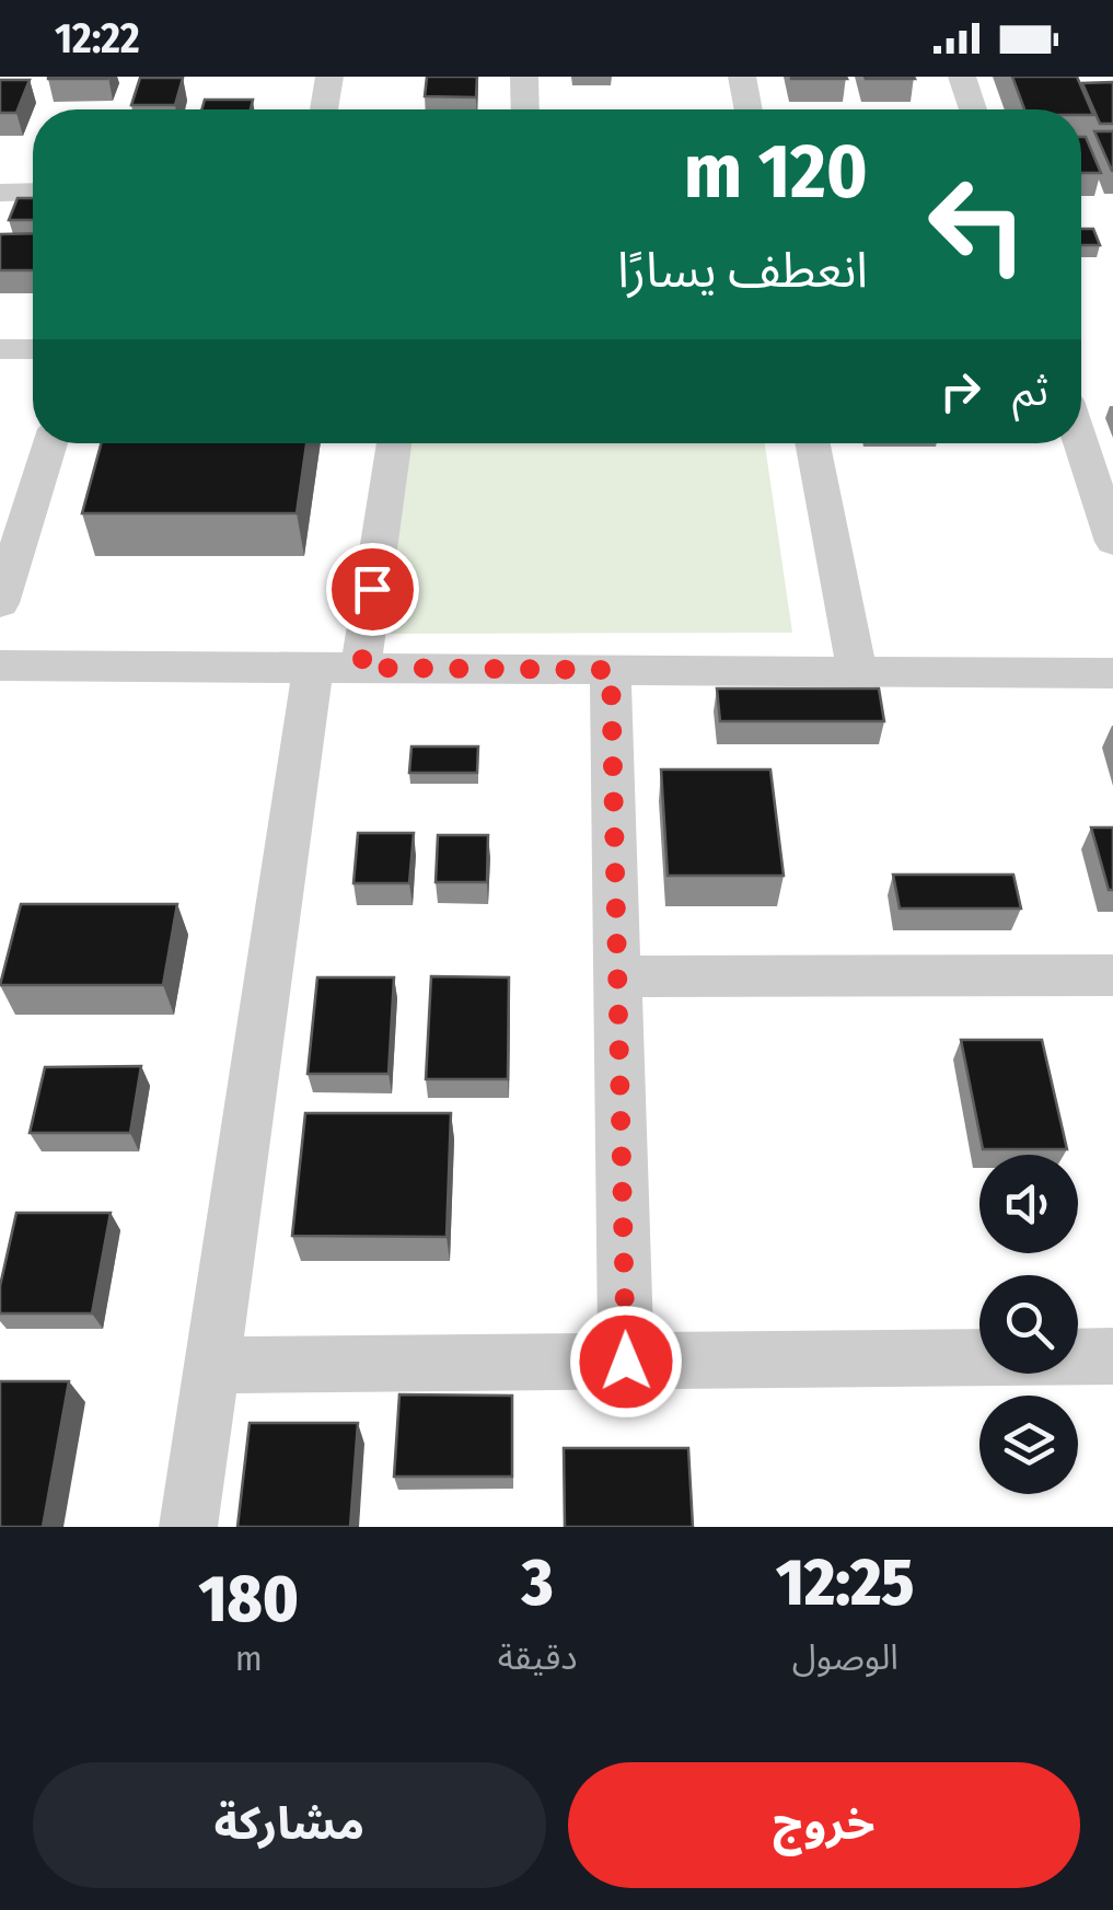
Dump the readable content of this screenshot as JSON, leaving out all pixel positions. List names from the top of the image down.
{
  "page": {
    "status": "12:22",
    "turn": ["120 m", "انعطف يسارًا"],
    "then": "ثم",
    "eta": [
      "12:25",
      "الوصول",
      "3",
      "دقيقة",
      "180",
      "m"
    ],
    "buttons": ["خروج", "مشاركة"]
  }
}
